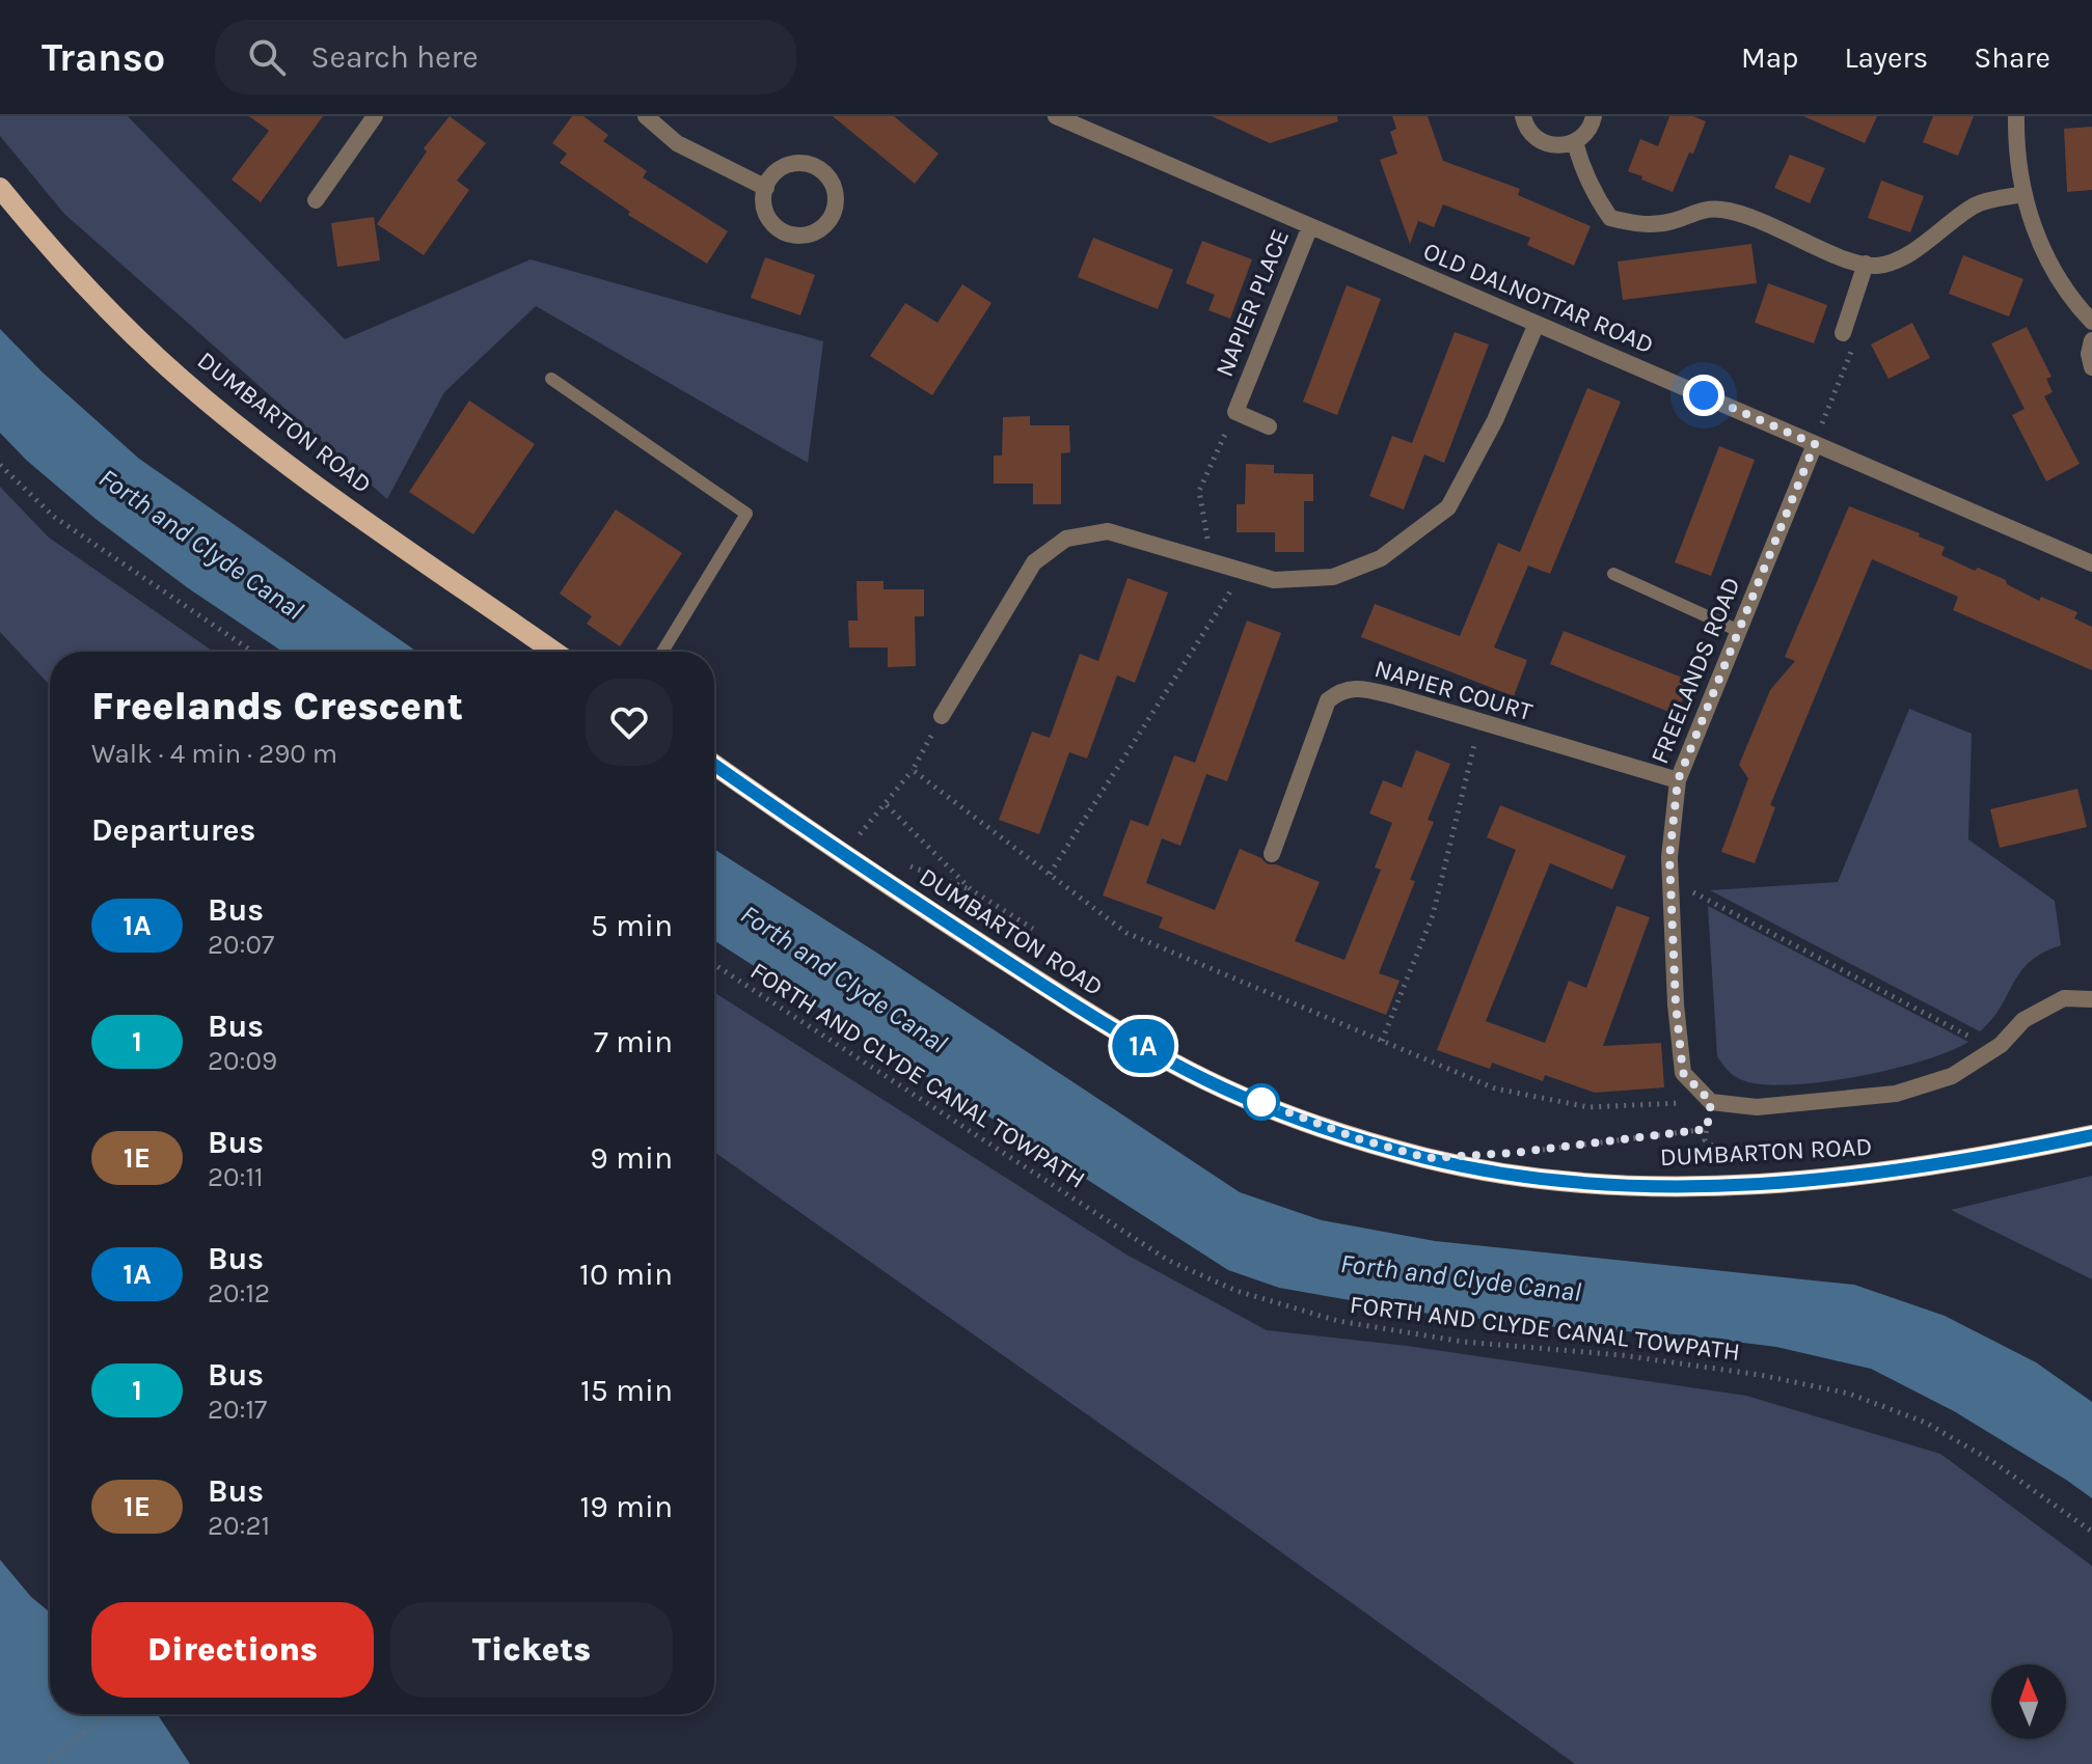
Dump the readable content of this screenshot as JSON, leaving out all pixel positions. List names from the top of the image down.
{
  "streets": {
    "main road": ["DUMBARTON ROAD"],
    "street": [
      "OLD DALNOTTAR ROAD",
      "NAPIER PLACE",
      "FREELANDS ROAD",
      "NAPIER COURT"
    ],
    "path": ["FORTH AND CLYDE CANAL TOWPATH"]
  },
  "crossings": [
    ["OLD DALNOTTAR ROAD", "NAPIER PLACE"],
    ["OLD DALNOTTAR ROAD", "FREELANDS ROAD"],
    ["FREELANDS ROAD", "NAPIER COURT"]
  ],
  "water": ["Forth and Clyde Canal"],
  "lines": ["bus line 1A"],
  "north": "top",
  "page": {
    "header": "Transo",
    "search": "Search here",
    "nav": ["Map", "Layers", "Share"],
    "on_map": "1A",
    "heading": [
      ["Freelands Crescent", "Walk · 4 min · 290 m"],
      "Departures"
    ],
    "list": [
      {
        "mark": "1A",
        "name": "Bus",
        "note": "20:07",
        "value": "5 min"
      },
      {
        "mark": "1",
        "name": "Bus",
        "note": "20:09",
        "value": "7 min"
      },
      {
        "mark": "1E",
        "name": "Bus",
        "note": "20:11",
        "value": "9 min"
      },
      {
        "mark": "1A",
        "name": "Bus",
        "note": "20:12",
        "value": "10 min"
      },
      {
        "mark": "1",
        "name": "Bus",
        "note": "20:17",
        "value": "15 min"
      },
      {
        "mark": "1E",
        "name": "Bus",
        "note": "20:21",
        "value": "19 min"
      }
    ],
    "buttons": ["Directions", "Tickets"]
  }
}
